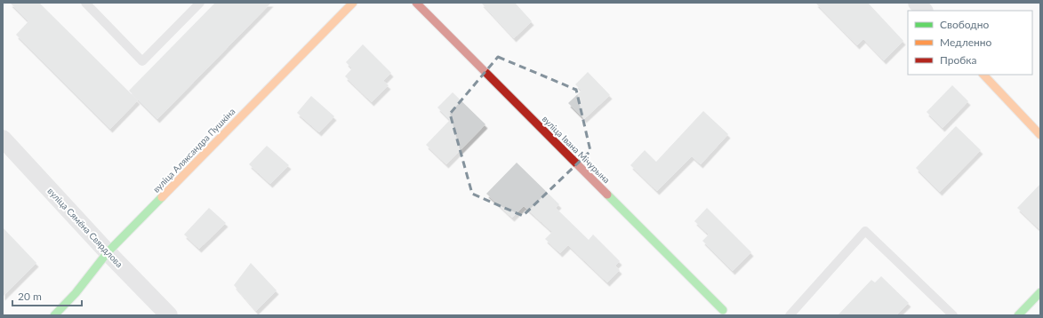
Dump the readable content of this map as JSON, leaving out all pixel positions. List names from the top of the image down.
{
  "streets": {
    "street": ["вуліца Івана Мічурына", "вуліца Аляксандра Пушкіна", "вуліца Сямёна Свярдлова"]
  },
  "crossings": [
    ["вуліца Аляксандра Пушкіна", "вуліца Сямёна Свярдлова"]
  ],
  "legend": ["Свободно", "Медленно", "Пробка"],
  "scale_bar": "20 m"
}
